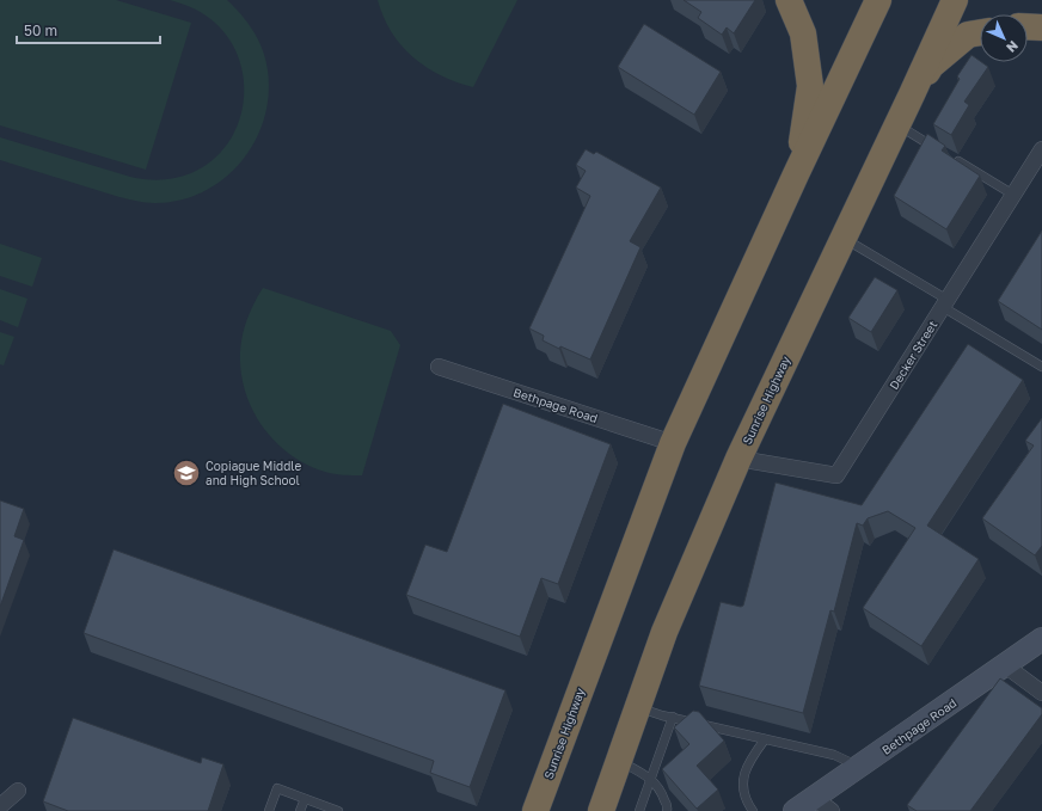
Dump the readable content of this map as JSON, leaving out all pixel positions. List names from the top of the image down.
{
  "streets": {
    "highway": ["Sunrise Highway"],
    "street": ["Decker Street", "Bethpage Road"]
  },
  "crossings": [
    ["Decker Street", "Sunrise Highway"],
    ["Sunrise Highway", "Bethpage Road"]
  ],
  "places": {
    "school or university": ["Copiague Middle and High School"]
  },
  "scale_bar": "50 m",
  "north": "bottom right"
}
